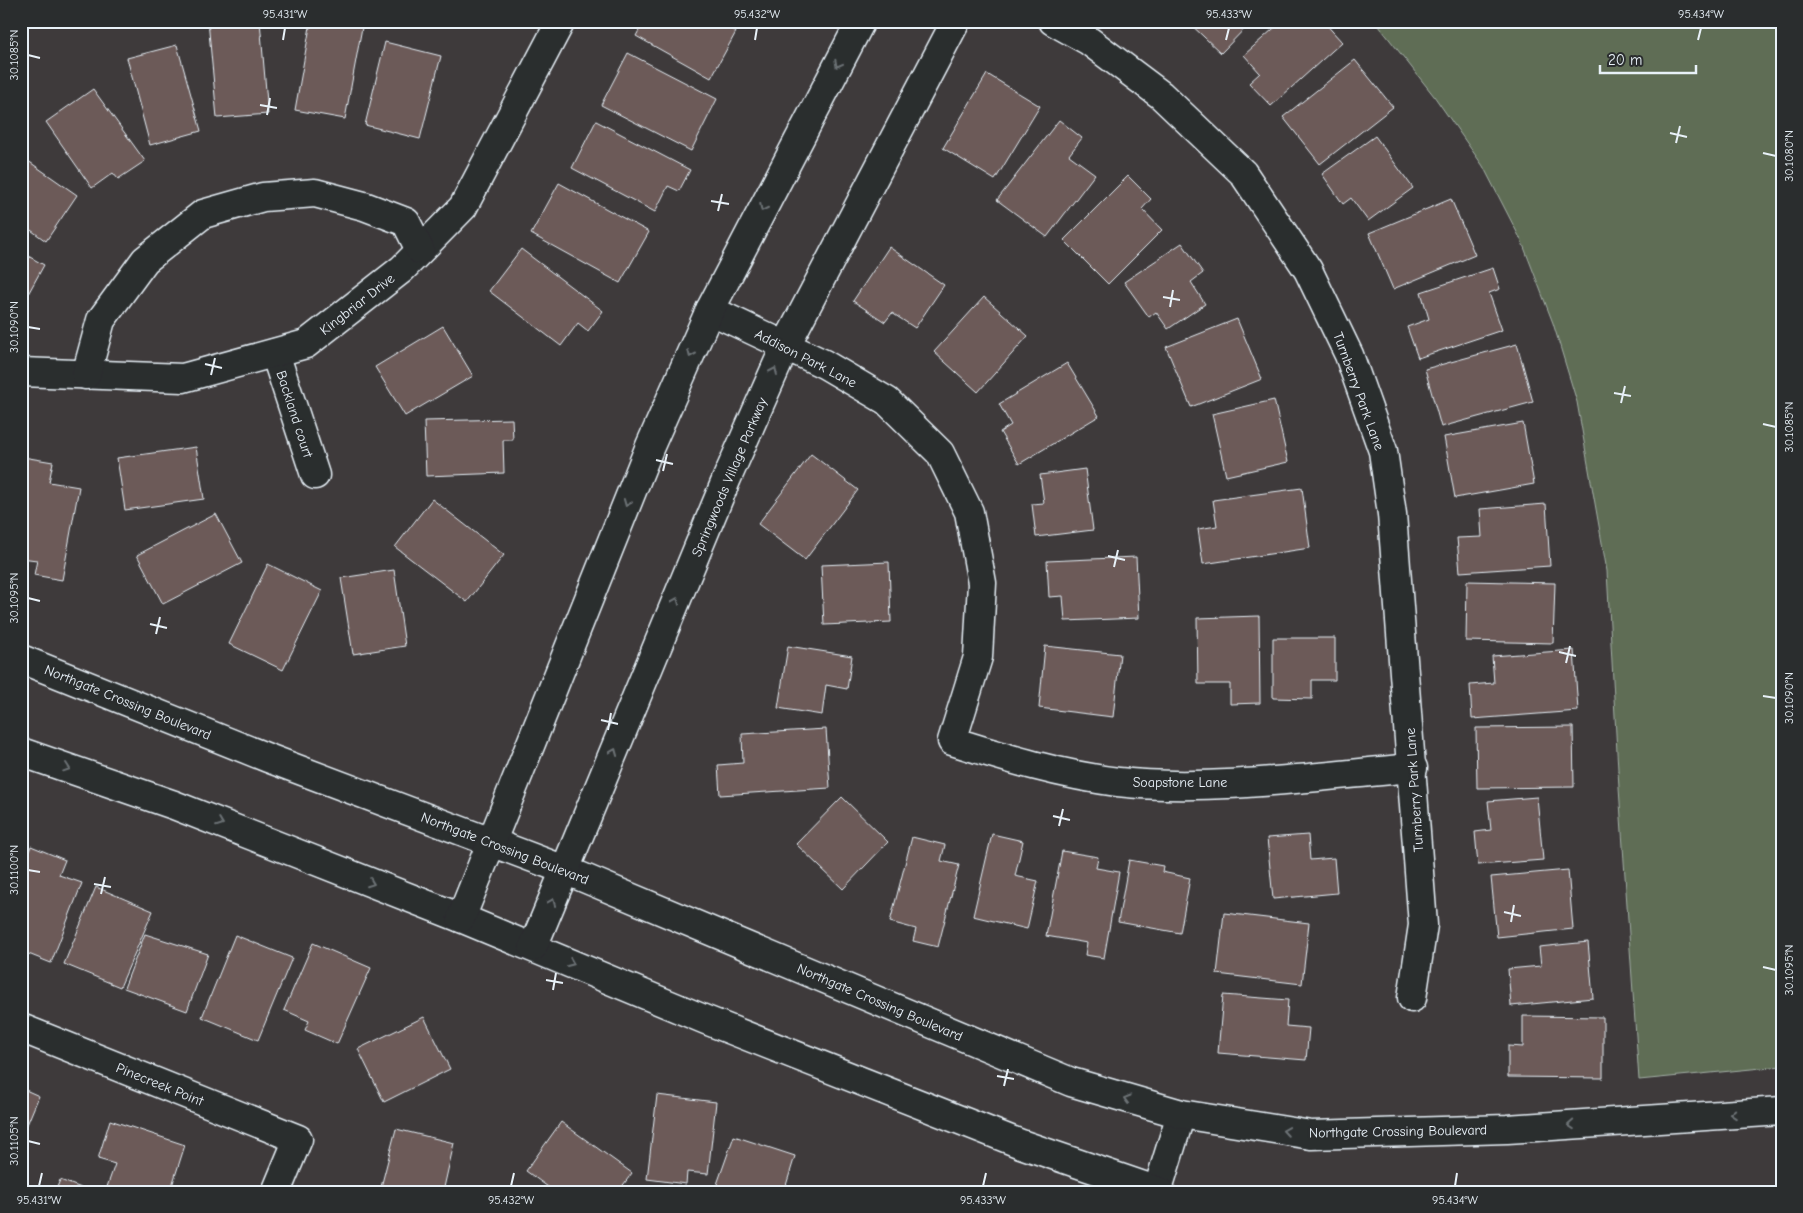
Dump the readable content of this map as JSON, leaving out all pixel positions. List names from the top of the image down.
{
  "streets": {
    "street": [
      "Kingbriar Drive",
      "Addison Park Lane",
      "Turnberry Park Lane",
      "Backland court",
      "Springwoods Village Parkway",
      "Northgate Crossing Boulevard",
      "Soapstone Lane",
      "Pinecreek Point"
    ]
  },
  "crossings": [
    ["Kingbriar Drive", "Backland court"],
    ["Addison Park Lane", "Springwoods Village Parkway"],
    ["Addison Park Lane", "Soapstone Lane"],
    ["Turnberry Park Lane", "Soapstone Lane"],
    ["Springwoods Village Parkway", "Northgate Crossing Boulevard"]
  ],
  "scale_bar": "20 m",
  "coordinates": [
    "95.431°W",
    "95.432°W",
    "95.433°W",
    "95.434°W",
    "30.1085°N",
    "30.1080°N",
    "30.1090°N",
    "30.1095°N",
    "30.1100°N",
    "30.1105°N"
  ]
}
